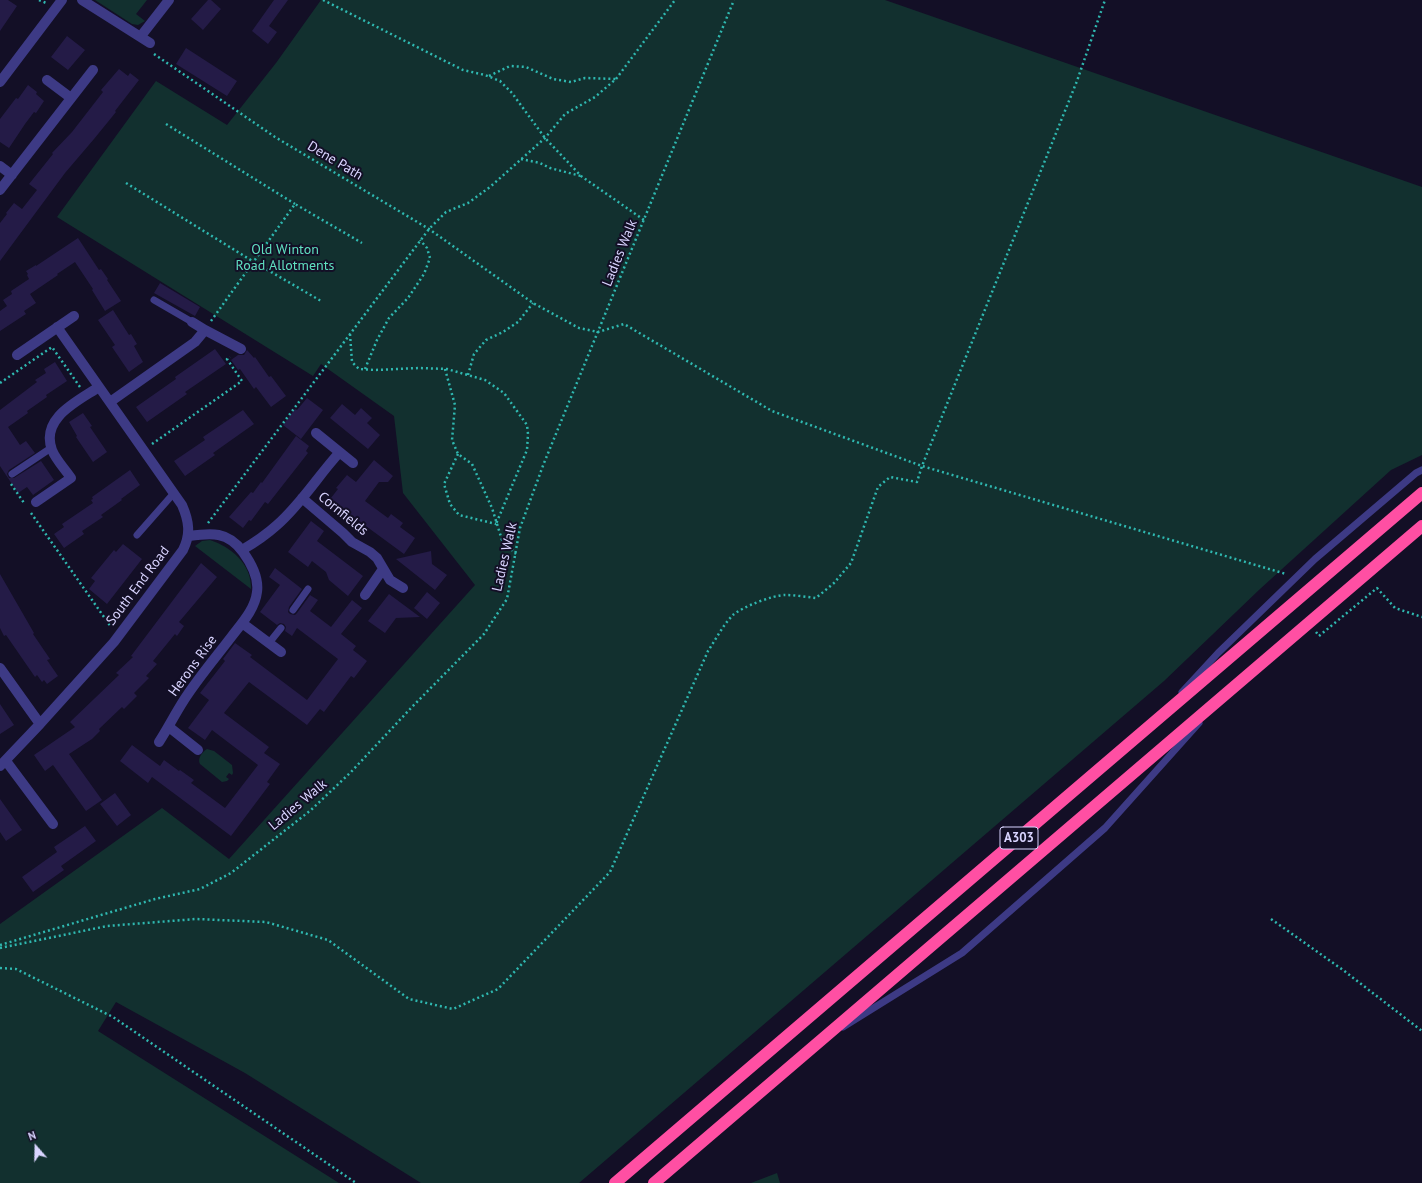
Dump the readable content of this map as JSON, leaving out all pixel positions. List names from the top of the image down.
{
  "streets": {
    "highway": ["A303"],
    "street": ["Cornfields", "South End Road", "Herons Rise"],
    "path": ["Dene Path", "Ladies Walk"]
  },
  "crossings": [
    ["Dene Path", "Ladies Walk"],
    ["Cornfields", "Herons Rise"],
    ["South End Road", "Herons Rise"]
  ],
  "parks": ["Old Winton Road Allotments"],
  "north": "top"
}
